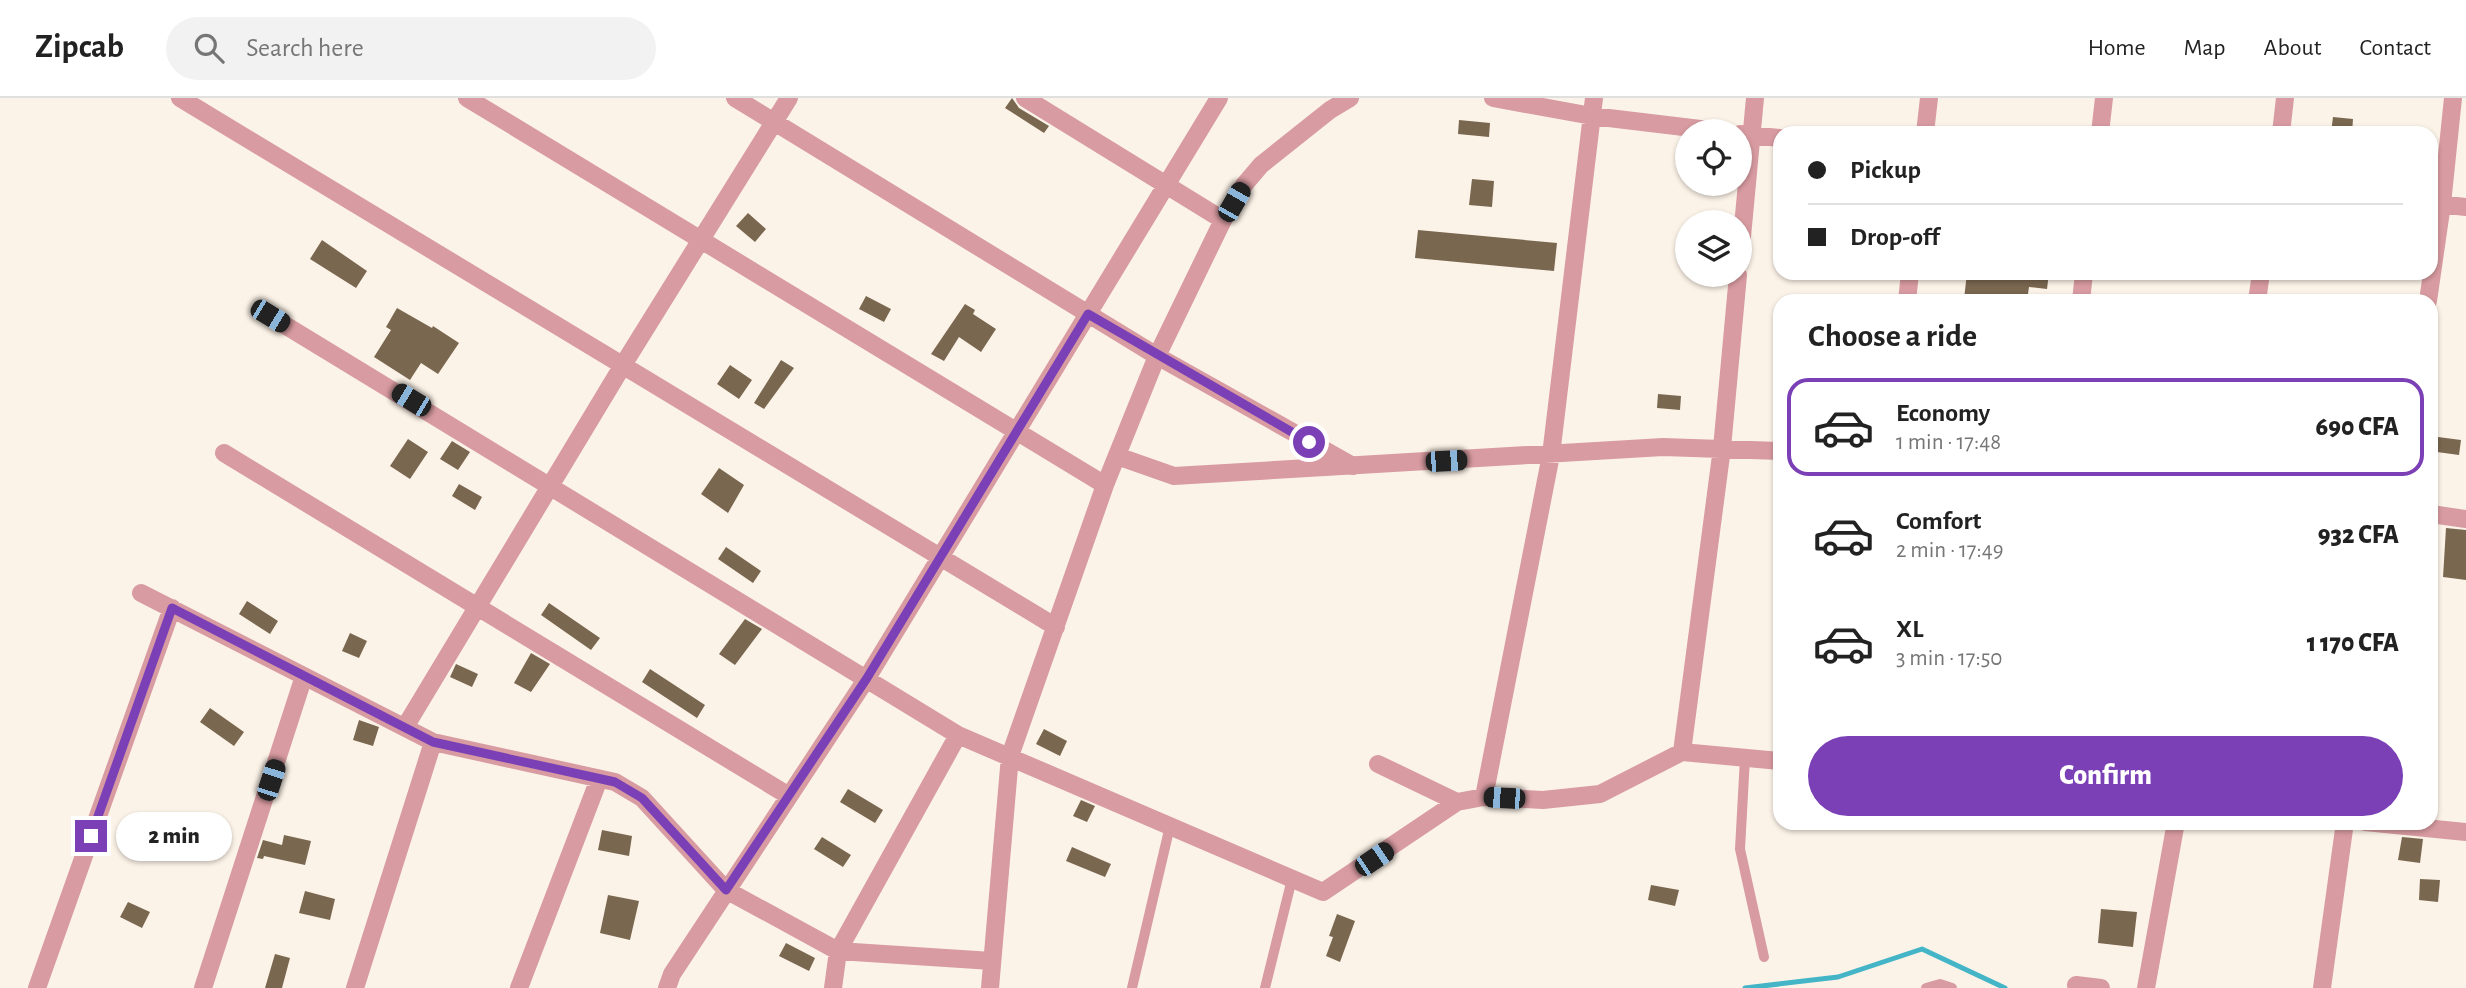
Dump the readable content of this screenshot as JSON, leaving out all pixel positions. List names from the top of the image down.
{
  "page": {
    "header": "Zipcab",
    "search": "Search here",
    "nav": [
      "Home",
      "Map",
      "About",
      "Contact"
    ],
    "banner": ["Pickup", "Drop-off"],
    "heading": "Choose a ride",
    "list": [
      {
        "name": "Economy",
        "note": "1 min · 17:48",
        "value": "690 CFA"
      },
      {
        "name": "Comfort",
        "note": "2 min · 17:49",
        "value": "932 CFA"
      },
      {
        "name": "XL",
        "note": "3 min · 17:50",
        "value": "1 170 CFA"
      }
    ],
    "buttons": "Confirm",
    "bubble": "2 min"
  }
}
